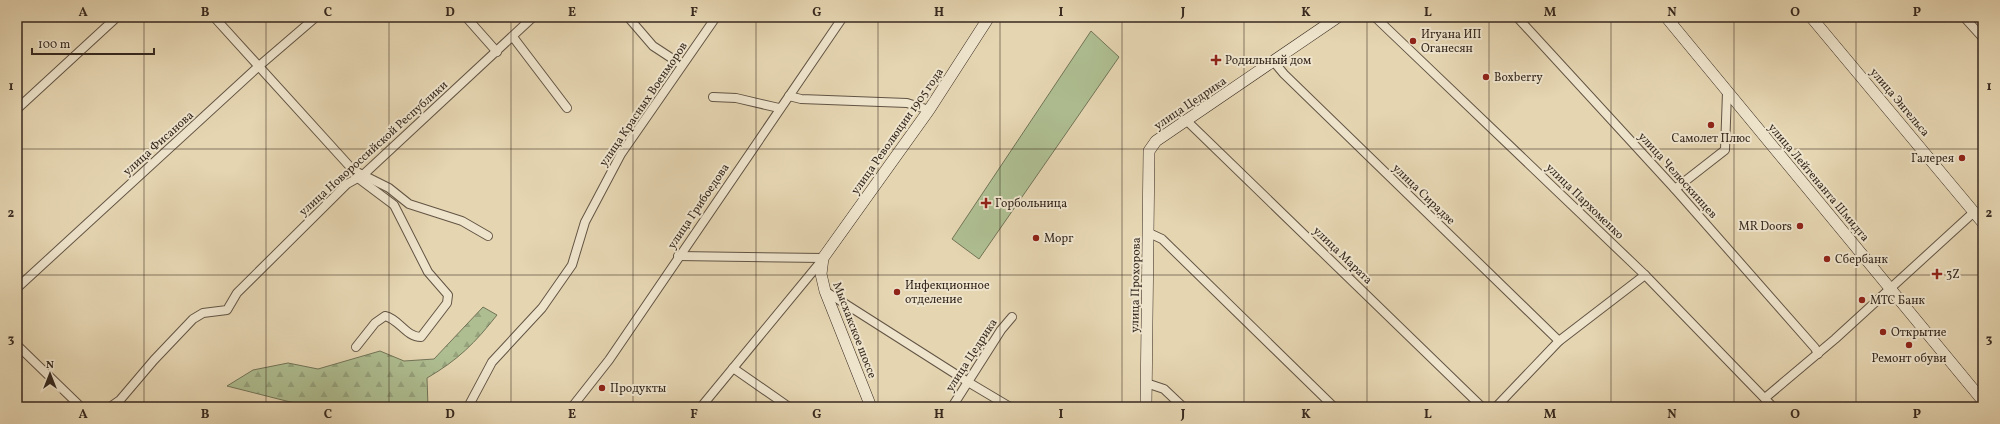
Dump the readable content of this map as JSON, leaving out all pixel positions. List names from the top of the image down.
{
  "streets": {
    "street": [
      "улица Энгельса",
      "улица Цедрика",
      "улица Красных Военморов",
      "улица Революции 1905 года",
      "улица Фисанова",
      "улица Новороссийской Республики",
      "улица Челюскинцев",
      "улица Лейтенанта Шмидта",
      "улица Сирадзе",
      "улица Пархоменко",
      "улица Грибоедова",
      "улица Марата",
      "улица Прохорова",
      "Мысхакское шоссе"
    ]
  },
  "crossings": [
    ["улица Цедрика", "улица Сирадзе"],
    ["улица Цедрика", "улица Марата"],
    ["улица Цедрика", "улица Прохорова"],
    ["улица Революции 1905 года", "Мысхакское шоссе"]
  ],
  "places": {
    "other": [
      "Игуана ИП Оганесян",
      "Boxberry",
      "Самолет Плюс",
      "Галерея",
      "MR Doors",
      "Морг",
      "Сбербанк",
      "Инфекционное отделение",
      "МТС Банк",
      "Открытие",
      "Ремонт обуви",
      "Продукты"
    ],
    "health": ["Родильный дом", "Горбольница", "3Z"]
  },
  "scale_bar": "100 m",
  "north": "top",
  "grid": {
    "columns": [
      "A",
      "B",
      "C",
      "D",
      "E",
      "F",
      "G",
      "H",
      "I",
      "J",
      "K",
      "L",
      "M",
      "N",
      "O",
      "P"
    ],
    "rows": ["1", "2", "3"]
  }
}
